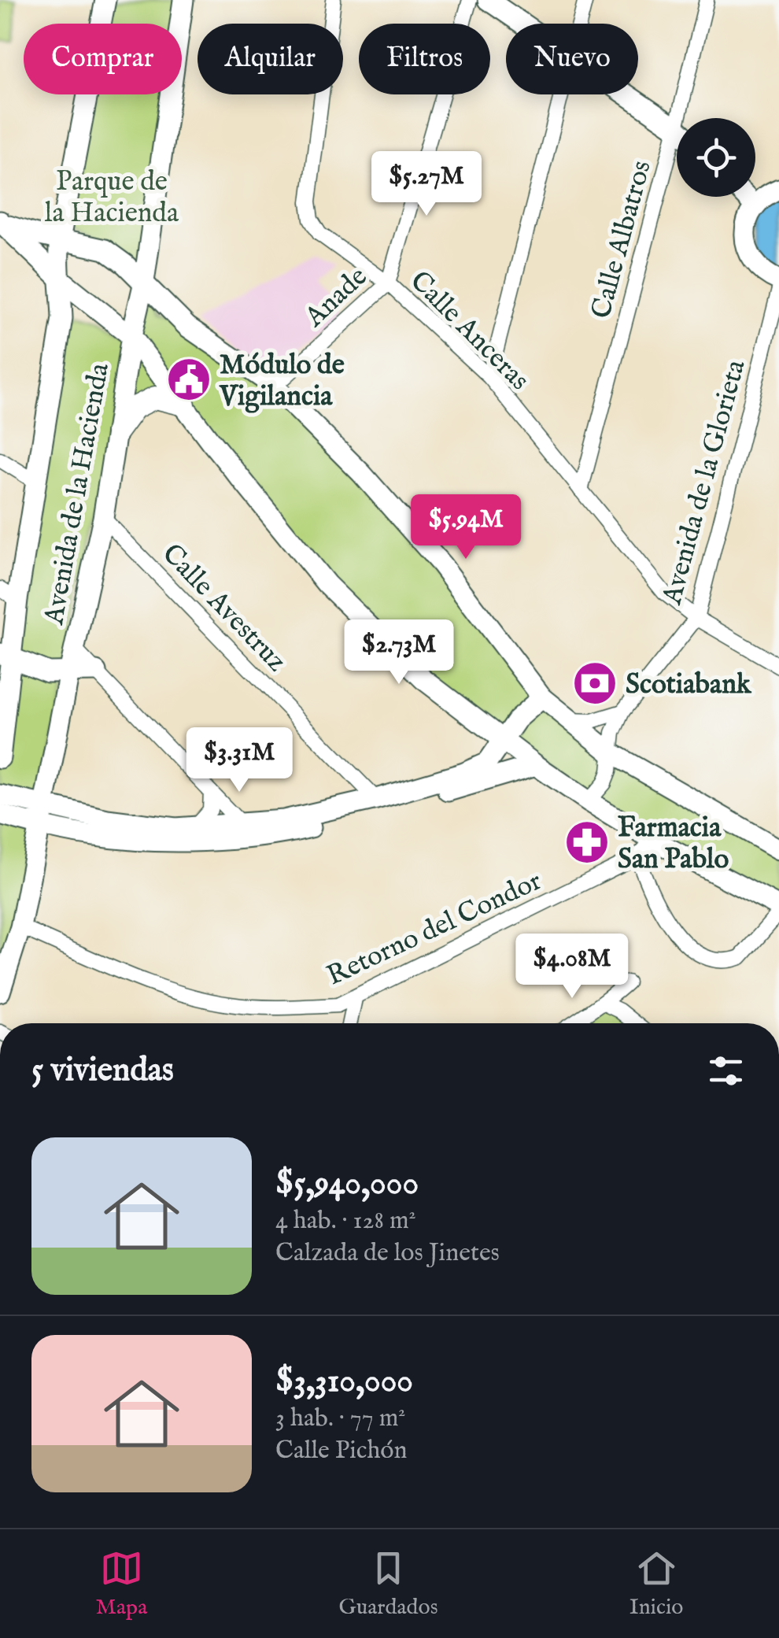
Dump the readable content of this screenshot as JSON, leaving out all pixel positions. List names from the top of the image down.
{
  "streets": {
    "main road": ["Avenida de la Hacienda"],
    "street": [
      "Calle Albatros",
      "Anade",
      "Calle Anceras",
      "Avenida de la Glorieta",
      "Calle Avestruz",
      "Retorno del Condor"
    ]
  },
  "crossings": [
    ["Calle Albatros", "Calle Anceras"],
    ["Anade", "Calle Anceras"],
    ["Calle Anceras", "Avenida de la Glorieta"],
    ["Avenida de la Hacienda", "Calle Avestruz"],
    ["Avenida de la Hacienda", "Retorno del Condor"]
  ],
  "parks": ["Parque de la Hacienda"],
  "places": {
    "public building": ["Módulo de Vigilancia"],
    "bank": ["Scotiabank"],
    "pharmacy": ["Farmacia San Pablo"]
  },
  "page": {
    "chip": [
      "Comprar",
      "Alquilar",
      "Filtros",
      "Nuevo"
    ],
    "price": [
      "$5.27M",
      "$5.94M",
      "$2.73M",
      "$3.31M",
      "$4.08M"
    ],
    "heading": "5 viviendas",
    "list": [
      {
        "name": "$5,940,000",
        "note": "4 hab. · 128 m² · Calzada de los Jinetes"
      },
      {
        "name": "$3,310,000",
        "note": "3 hab. · 77 m² · Calle Pichón"
      }
    ],
    "tabs": ["Mapa", "Guardados", "Inicio"]
  }
}
